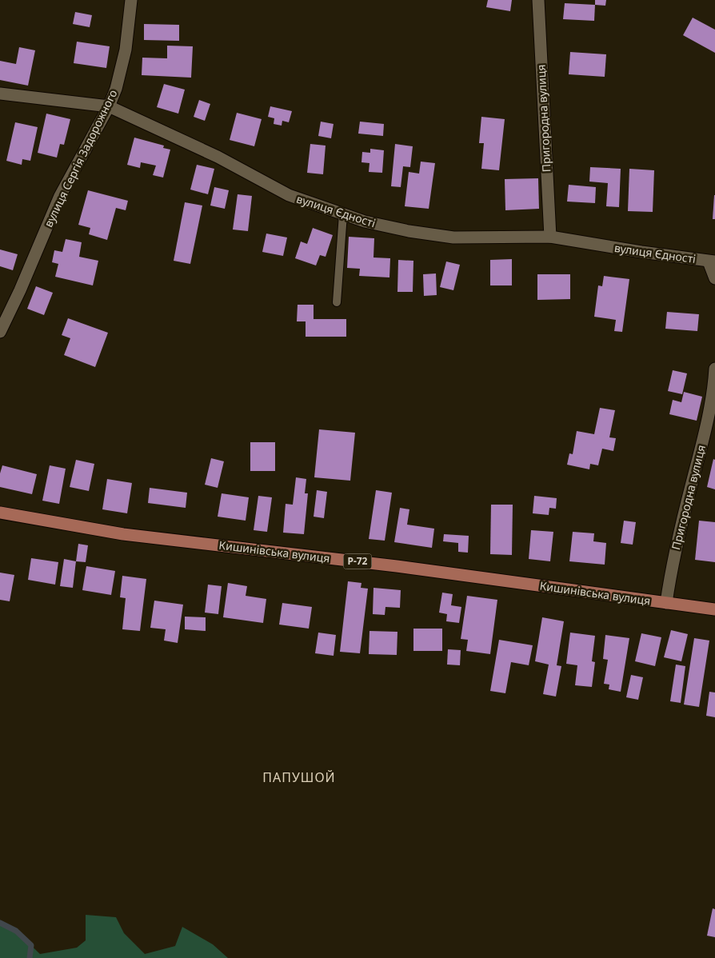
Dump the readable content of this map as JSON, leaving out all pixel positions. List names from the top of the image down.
{
  "streets": {
    "main road": ["Кишинівська вулиця", "Р-72"],
    "street": ["Пригородна вулиця", "вулиця Сергія Задорожного", "вулиця Єдності"]
  },
  "crossings": [
    ["Пригородна вулиця", "вулиця Єдності"],
    ["Пригородна вулиця", "Кишинівська вулиця"],
    ["вулиця Сергія Задорожного", "вулиця Єдності"]
  ],
  "districts": ["ПАПУШОЙ"]
}
